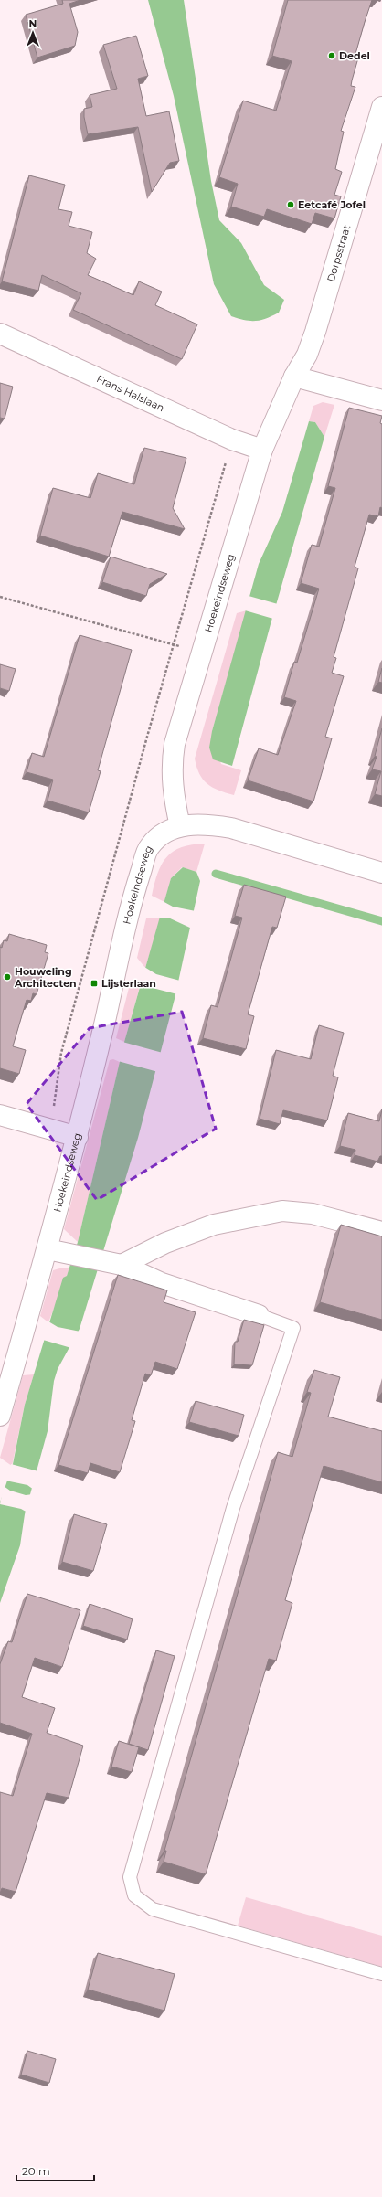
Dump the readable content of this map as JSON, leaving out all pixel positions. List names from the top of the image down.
{
  "streets": {
    "street": ["Dorpsstraat", "Frans Halslaan", "Hoekeindseweg"]
  },
  "crossings": [
    ["Dorpsstraat", "Hoekeindseweg"],
    ["Frans Halslaan", "Hoekeindseweg"]
  ],
  "places": {
    "other": ["Dedel", "Eetcafé Jofel", "Houweling Architecten"],
    "transit": ["Lijsterlaan"]
  },
  "scale_bar": "20 m",
  "north": "top"
}
